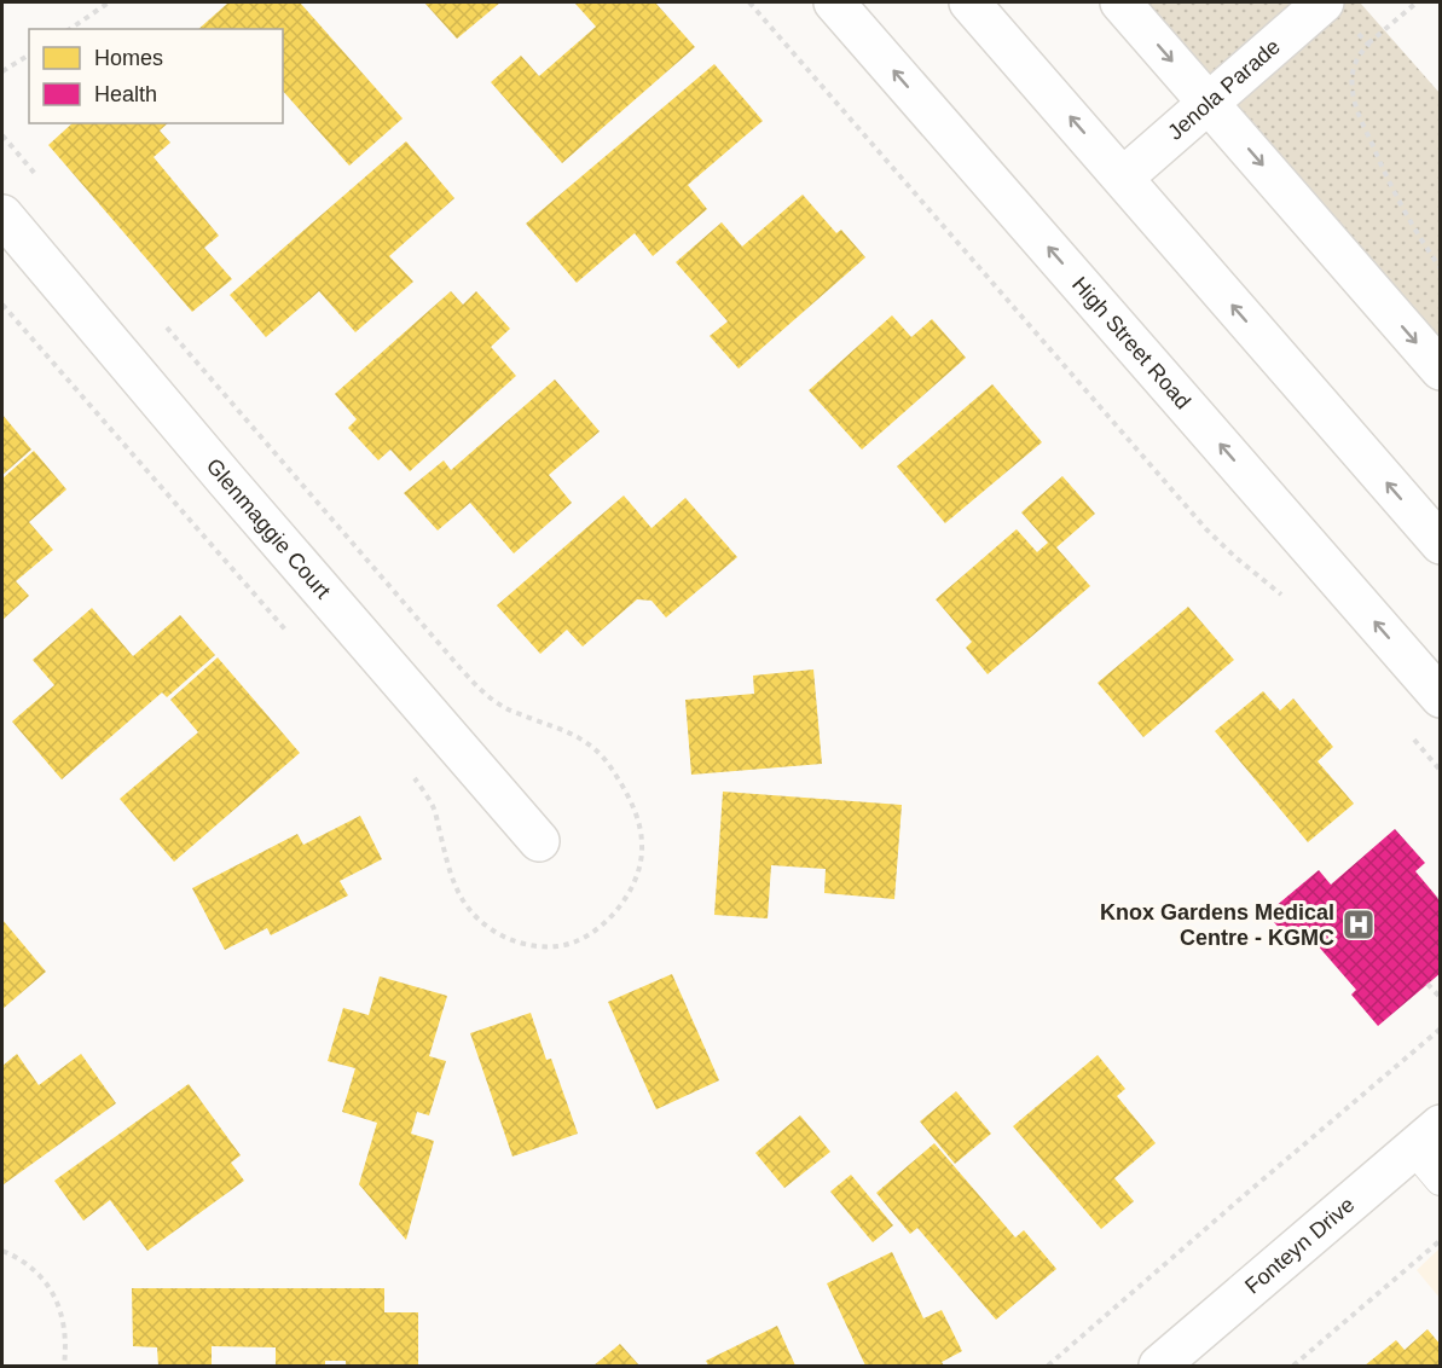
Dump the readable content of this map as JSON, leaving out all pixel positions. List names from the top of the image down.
{
  "streets": {
    "street": [
      "Jenola Parade",
      "High Street Road",
      "Glenmaggie Court",
      "Fonteyn Drive"
    ]
  },
  "places": {
    "hospital": ["Knox Gardens Medical Centre - KGMC"]
  },
  "legend": ["Homes", "Health"]
}
